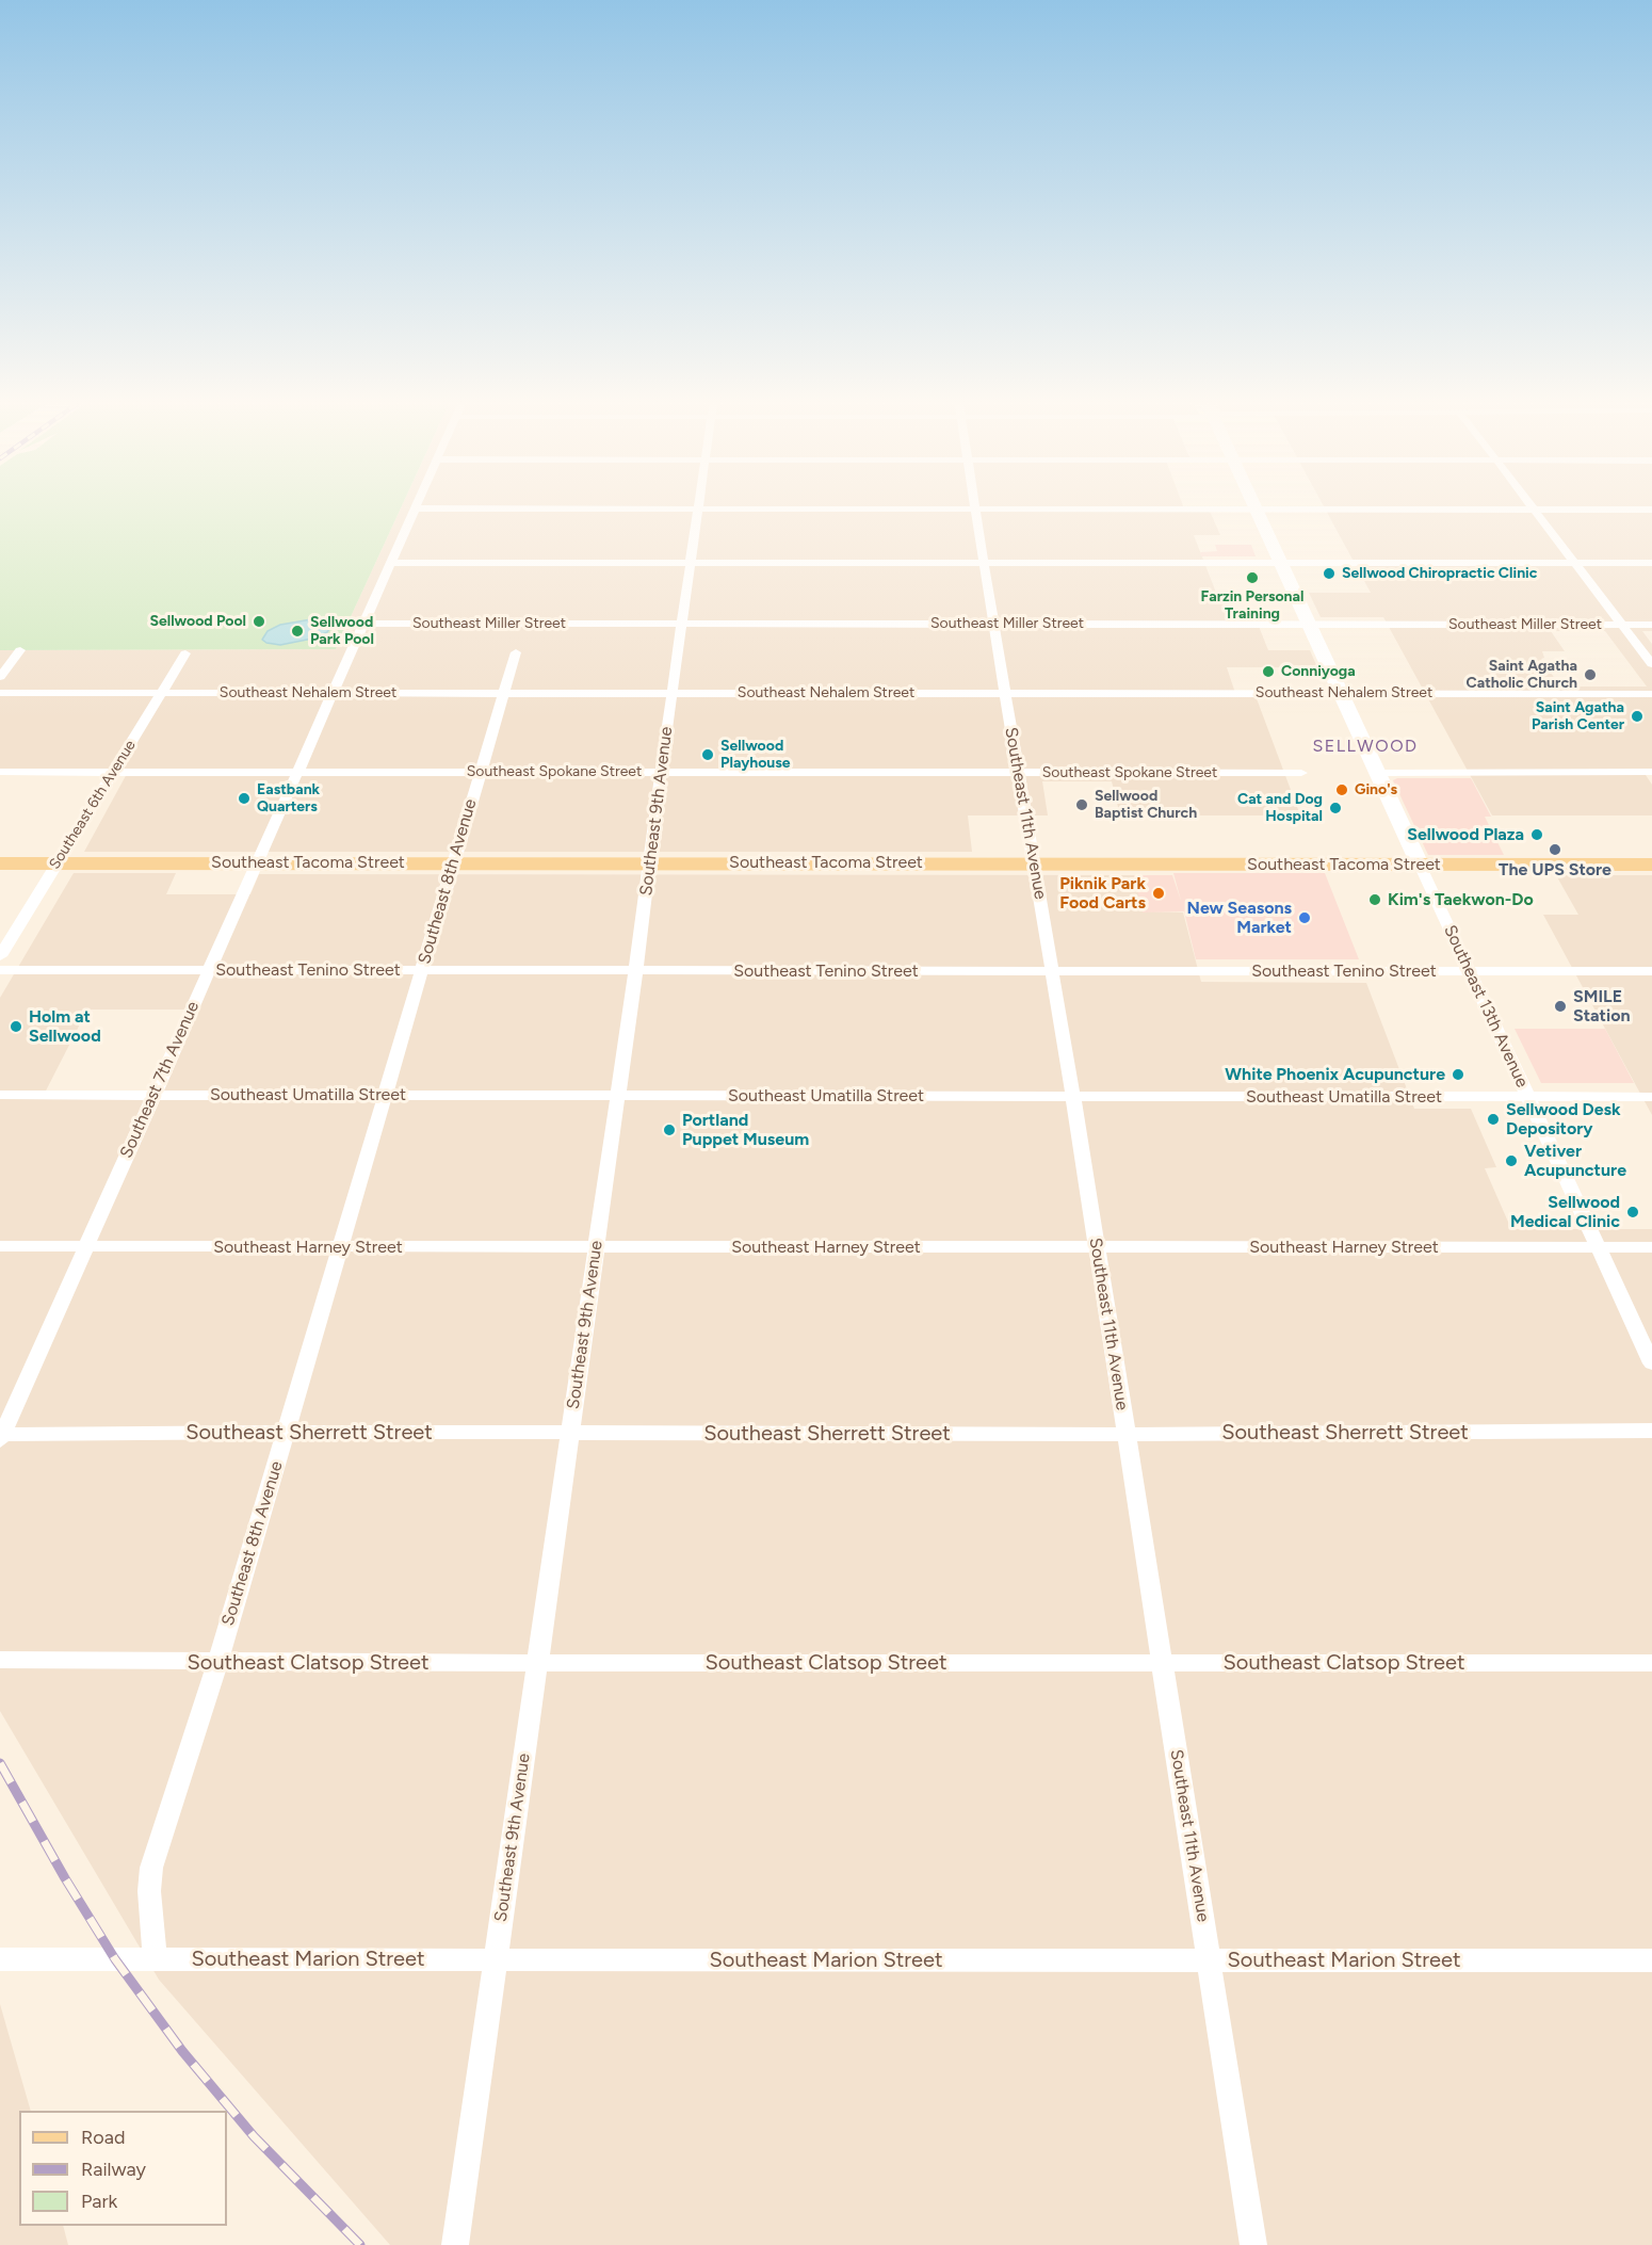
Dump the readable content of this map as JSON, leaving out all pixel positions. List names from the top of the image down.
{
  "streets": {
    "main road": ["Southeast Tacoma Street"],
    "street": [
      "Southeast Miller Street",
      "Southeast Nehalem Street",
      "Southeast Spokane Street",
      "Southeast 6th Avenue",
      "Southeast 9th Avenue",
      "Southeast 11th Avenue",
      "Southeast 8th Avenue",
      "Southeast Tenino Street",
      "Southeast 13th Avenue",
      "Southeast 7th Avenue",
      "Southeast Umatilla Street",
      "Southeast Harney Street",
      "Southeast Sherrett Street",
      "Southeast Clatsop Street",
      "Southeast Marion Street"
    ]
  },
  "crossings": [
    ["Southeast Miller Street", "Southeast 9th Avenue"],
    ["Southeast Miller Street", "Southeast 11th Avenue"],
    ["Southeast Miller Street", "Southeast 13th Avenue"],
    ["Southeast Miller Street", "Southeast 7th Avenue"],
    ["Southeast Nehalem Street", "Southeast 6th Avenue"],
    ["Southeast Nehalem Street", "Southeast 9th Avenue"],
    ["Southeast Nehalem Street", "Southeast 11th Avenue"],
    ["Southeast Nehalem Street", "Southeast 8th Avenue"],
    ["Southeast Nehalem Street", "Southeast 13th Avenue"],
    ["Southeast Nehalem Street", "Southeast 7th Avenue"],
    ["Southeast Spokane Street", "Southeast 6th Avenue"],
    ["Southeast Spokane Street", "Southeast 9th Avenue"],
    ["Southeast Spokane Street", "Southeast 11th Avenue"],
    ["Southeast Spokane Street", "Southeast 8th Avenue"],
    ["Southeast Spokane Street", "Southeast 7th Avenue"],
    ["Southeast 6th Avenue", "Southeast Tacoma Street"],
    ["Southeast 9th Avenue", "Southeast Tacoma Street"],
    ["Southeast 9th Avenue", "Southeast Tenino Street"],
    ["Southeast 9th Avenue", "Southeast Umatilla Street"],
    ["Southeast 9th Avenue", "Southeast Harney Street"],
    ["Southeast 9th Avenue", "Southeast Sherrett Street"],
    ["Southeast 9th Avenue", "Southeast Clatsop Street"],
    ["Southeast 9th Avenue", "Southeast Marion Street"],
    ["Southeast 11th Avenue", "Southeast Tacoma Street"],
    ["Southeast 11th Avenue", "Southeast Tenino Street"],
    ["Southeast 11th Avenue", "Southeast Umatilla Street"],
    ["Southeast 11th Avenue", "Southeast Harney Street"],
    ["Southeast 11th Avenue", "Southeast Sherrett Street"],
    ["Southeast 11th Avenue", "Southeast Clatsop Street"],
    ["Southeast 11th Avenue", "Southeast Marion Street"],
    ["Southeast Tacoma Street", "Southeast 8th Avenue"],
    ["Southeast Tacoma Street", "Southeast 13th Avenue"],
    ["Southeast Tacoma Street", "Southeast 7th Avenue"],
    ["Southeast 8th Avenue", "Southeast Tenino Street"],
    ["Southeast 8th Avenue", "Southeast Umatilla Street"],
    ["Southeast 8th Avenue", "Southeast Harney Street"],
    ["Southeast 8th Avenue", "Southeast Sherrett Street"],
    ["Southeast 8th Avenue", "Southeast Clatsop Street"],
    ["Southeast 8th Avenue", "Southeast Marion Street"],
    ["Southeast Tenino Street", "Southeast 13th Avenue"],
    ["Southeast Tenino Street", "Southeast 7th Avenue"],
    ["Southeast 13th Avenue", "Southeast Umatilla Street"],
    ["Southeast 13th Avenue", "Southeast Harney Street"],
    ["Southeast 7th Avenue", "Southeast Umatilla Street"],
    ["Southeast 7th Avenue", "Southeast Harney Street"],
    ["Southeast 7th Avenue", "Southeast Sherrett Street"]
  ],
  "districts": ["SELLWOOD"],
  "places": [
    "Sellwood Chiropractic Clinic",
    "Farzin Personal Training",
    "Sellwood Pool",
    "Sellwood Park Pool",
    "Conniyoga",
    "Saint Agatha Catholic Church",
    "Saint Agatha Parish Center",
    "Sellwood Playhouse",
    "Gino's",
    "Eastbank Quarters",
    "Sellwood Baptist Church",
    "Cat and Dog Hospital",
    "Sellwood Plaza",
    "The UPS Store",
    "Piknik Park Food Carts",
    "Kim's Taekwon-Do",
    "New Seasons Market",
    "SMILE Station",
    "Holm at Sellwood",
    "White Phoenix Acupuncture",
    "Sellwood Desk Depository",
    "Portland Puppet Museum",
    "Vetiver Acupuncture",
    "Sellwood Medical Clinic"
  ],
  "legend": ["Road", "Railway", "Park"]
}
